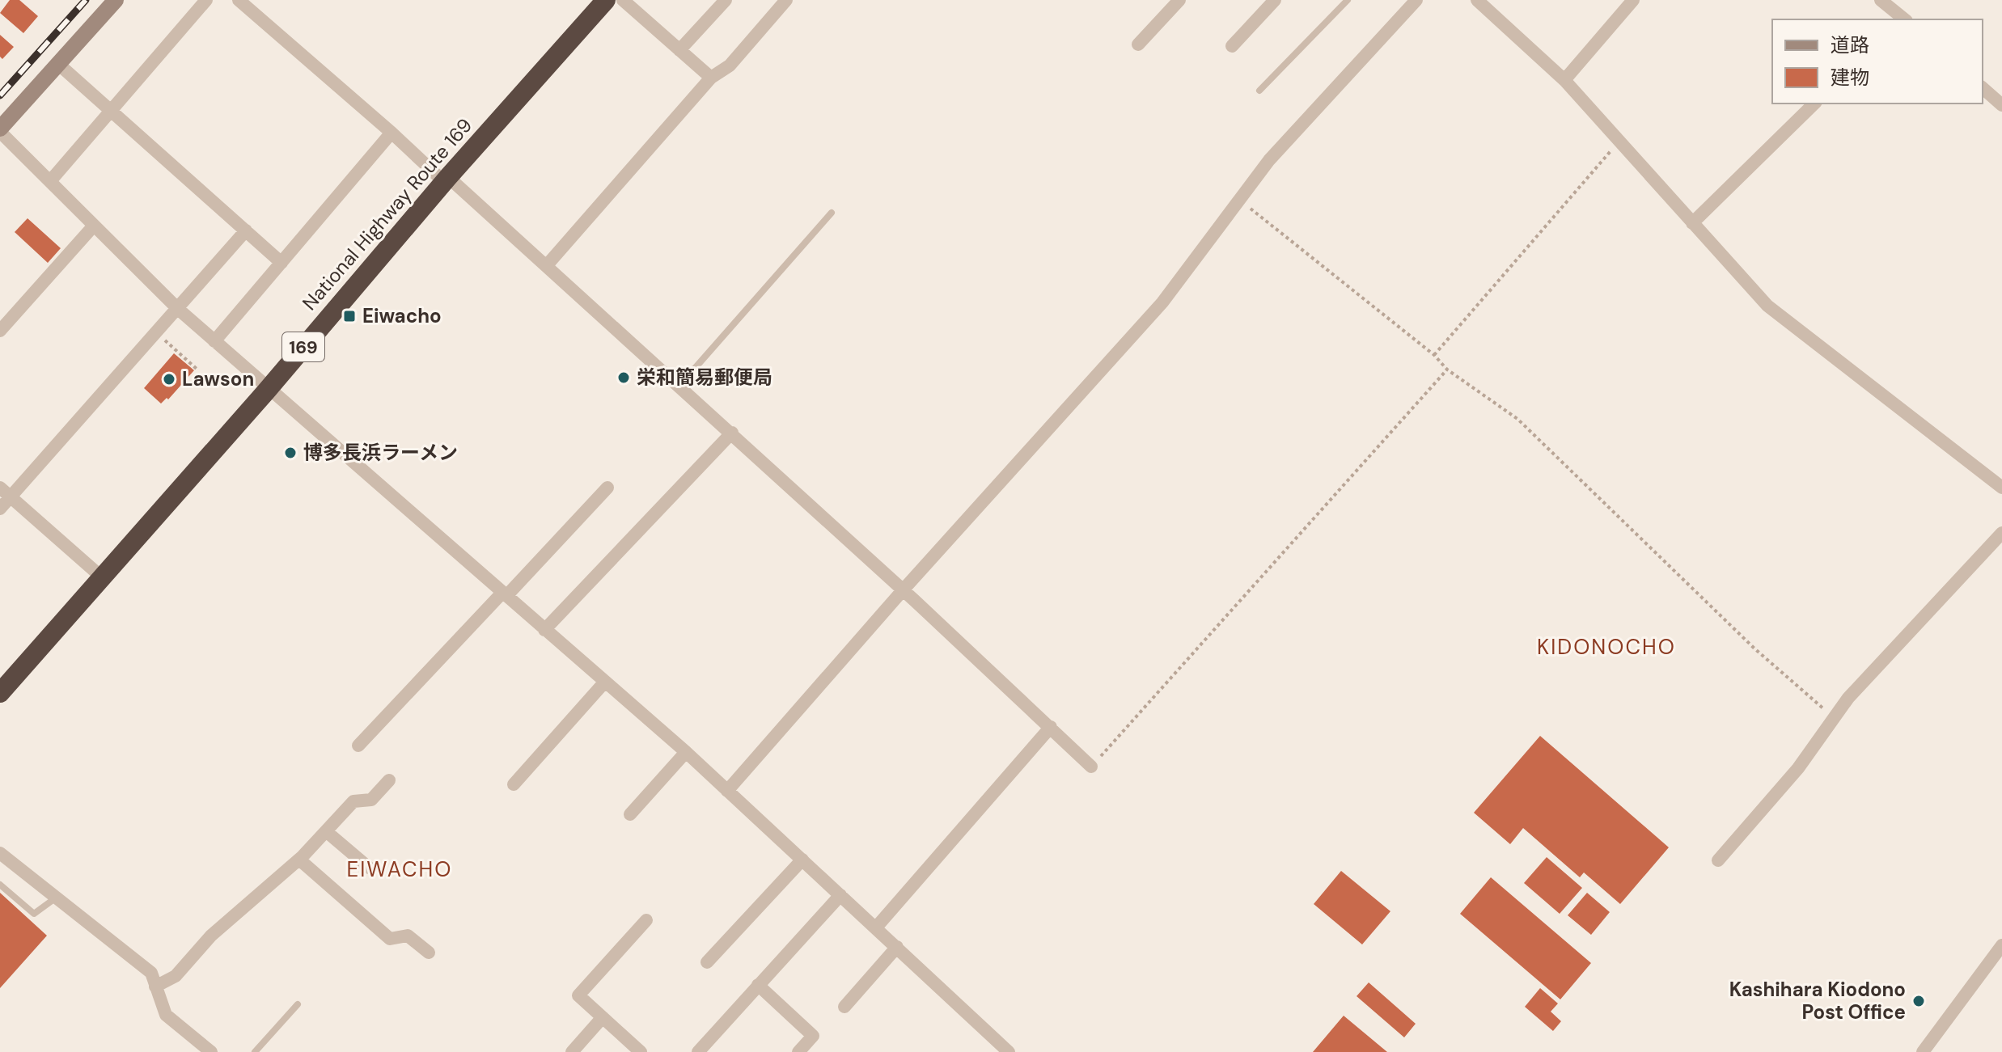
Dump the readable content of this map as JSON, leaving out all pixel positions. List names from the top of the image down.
{
  "streets": {
    "highway": ["National Highway Route 169", "169"]
  },
  "districts": ["KIDONOCHO", "EIWACHO"],
  "places": {
    "transit": ["Eiwacho"],
    "other": [
      "栄和簡易郵便局",
      "Lawson",
      "博多長浜ラーメン",
      "Kashihara Kiodono Post Office"
    ]
  },
  "legend": ["道路", "建物"]
}
